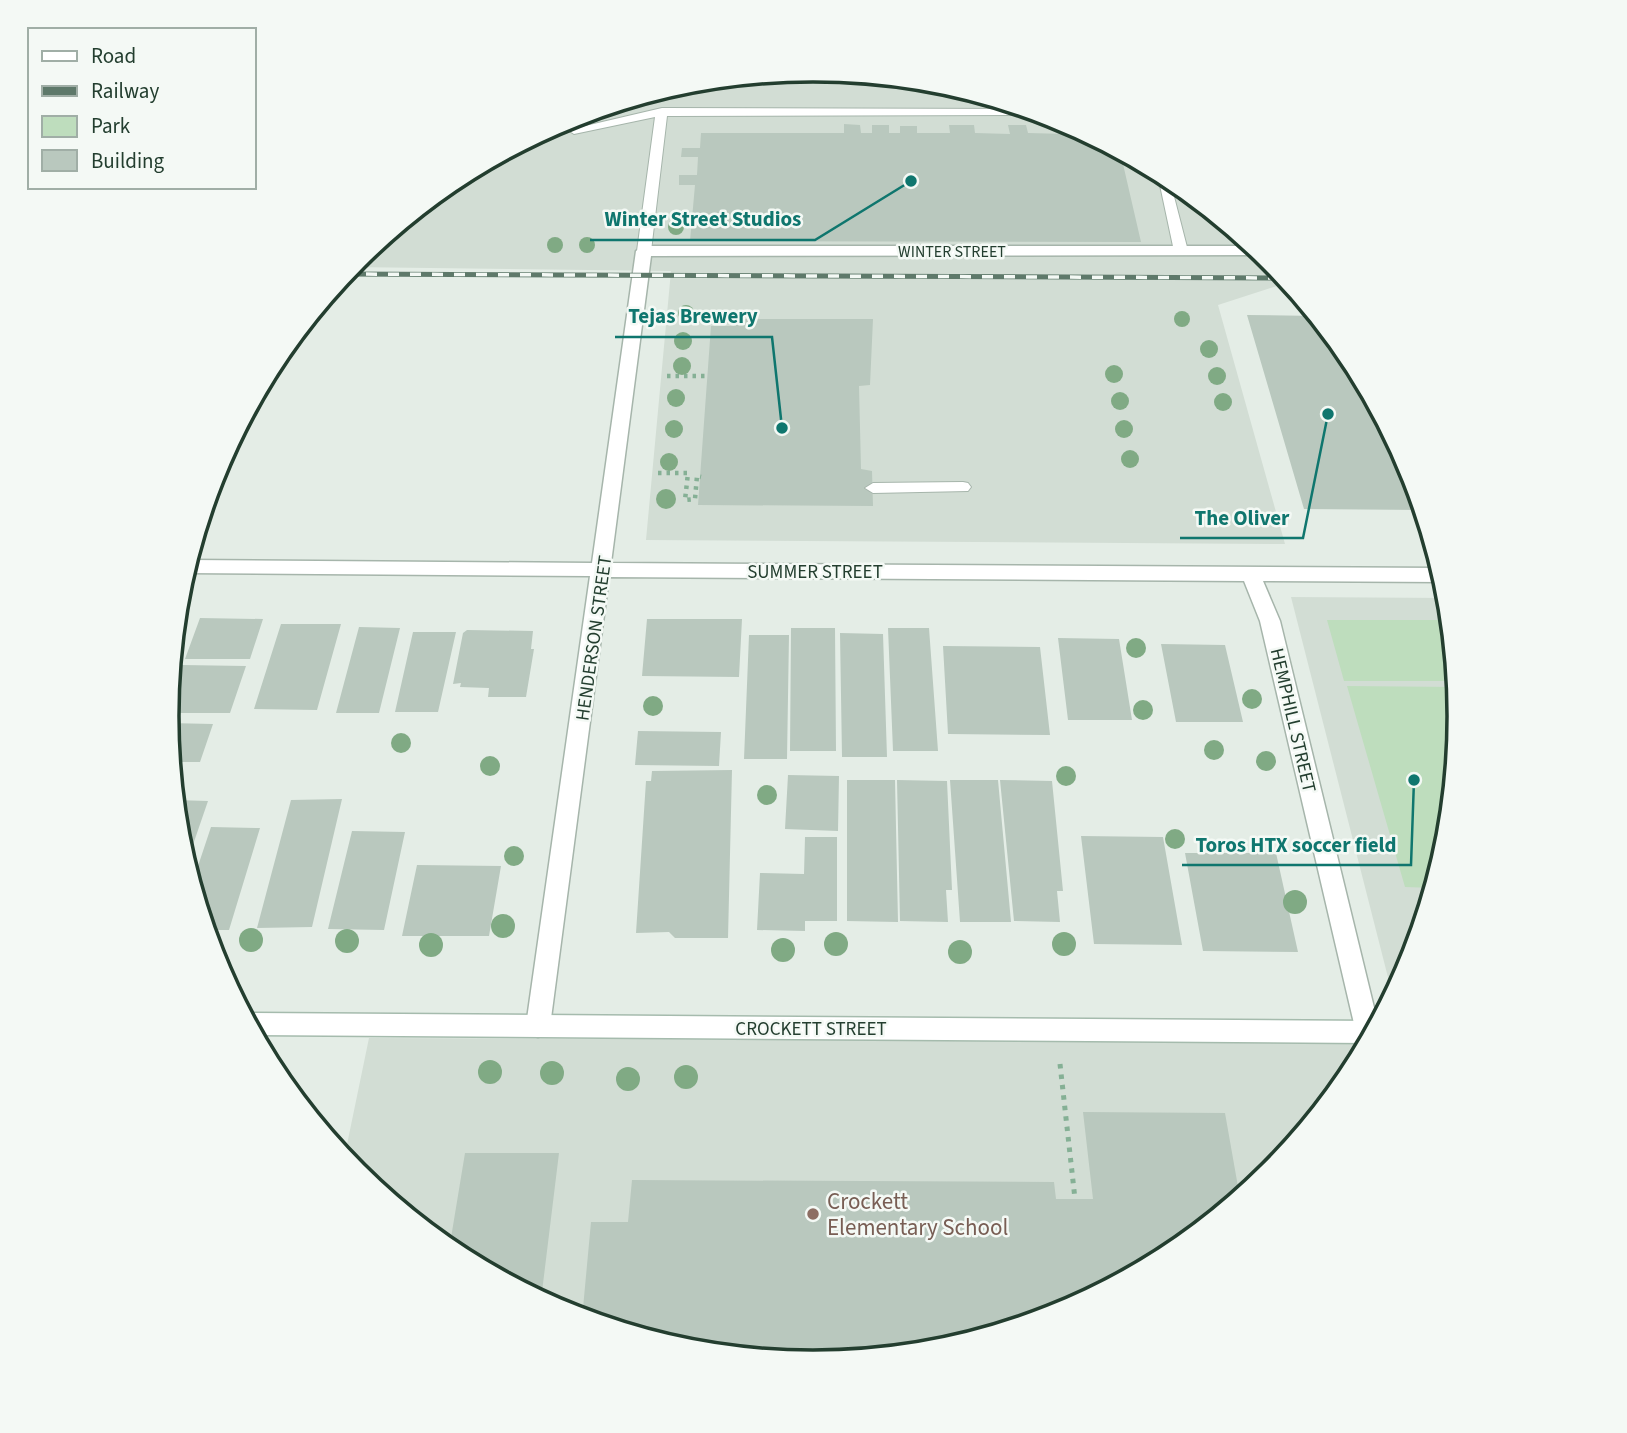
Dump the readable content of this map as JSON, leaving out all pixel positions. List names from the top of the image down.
{
  "streets": {
    "street": [
      "WINTER STREET",
      "SUMMER STREET",
      "HENDERSON STREET",
      "HEMPHILL STREET",
      "CROCKETT STREET"
    ]
  },
  "crossings": [
    ["WINTER STREET", "HENDERSON STREET"],
    ["SUMMER STREET", "HENDERSON STREET"],
    ["SUMMER STREET", "HEMPHILL STREET"],
    ["HENDERSON STREET", "CROCKETT STREET"]
  ],
  "places": [
    "Winter Street Studios",
    "The Oliver",
    "Tejas Brewery",
    "Toros HTX soccer field",
    "Crockett Elementary School"
  ],
  "legend": [
    "Road",
    "Railway",
    "Park",
    "Building"
  ]
}
